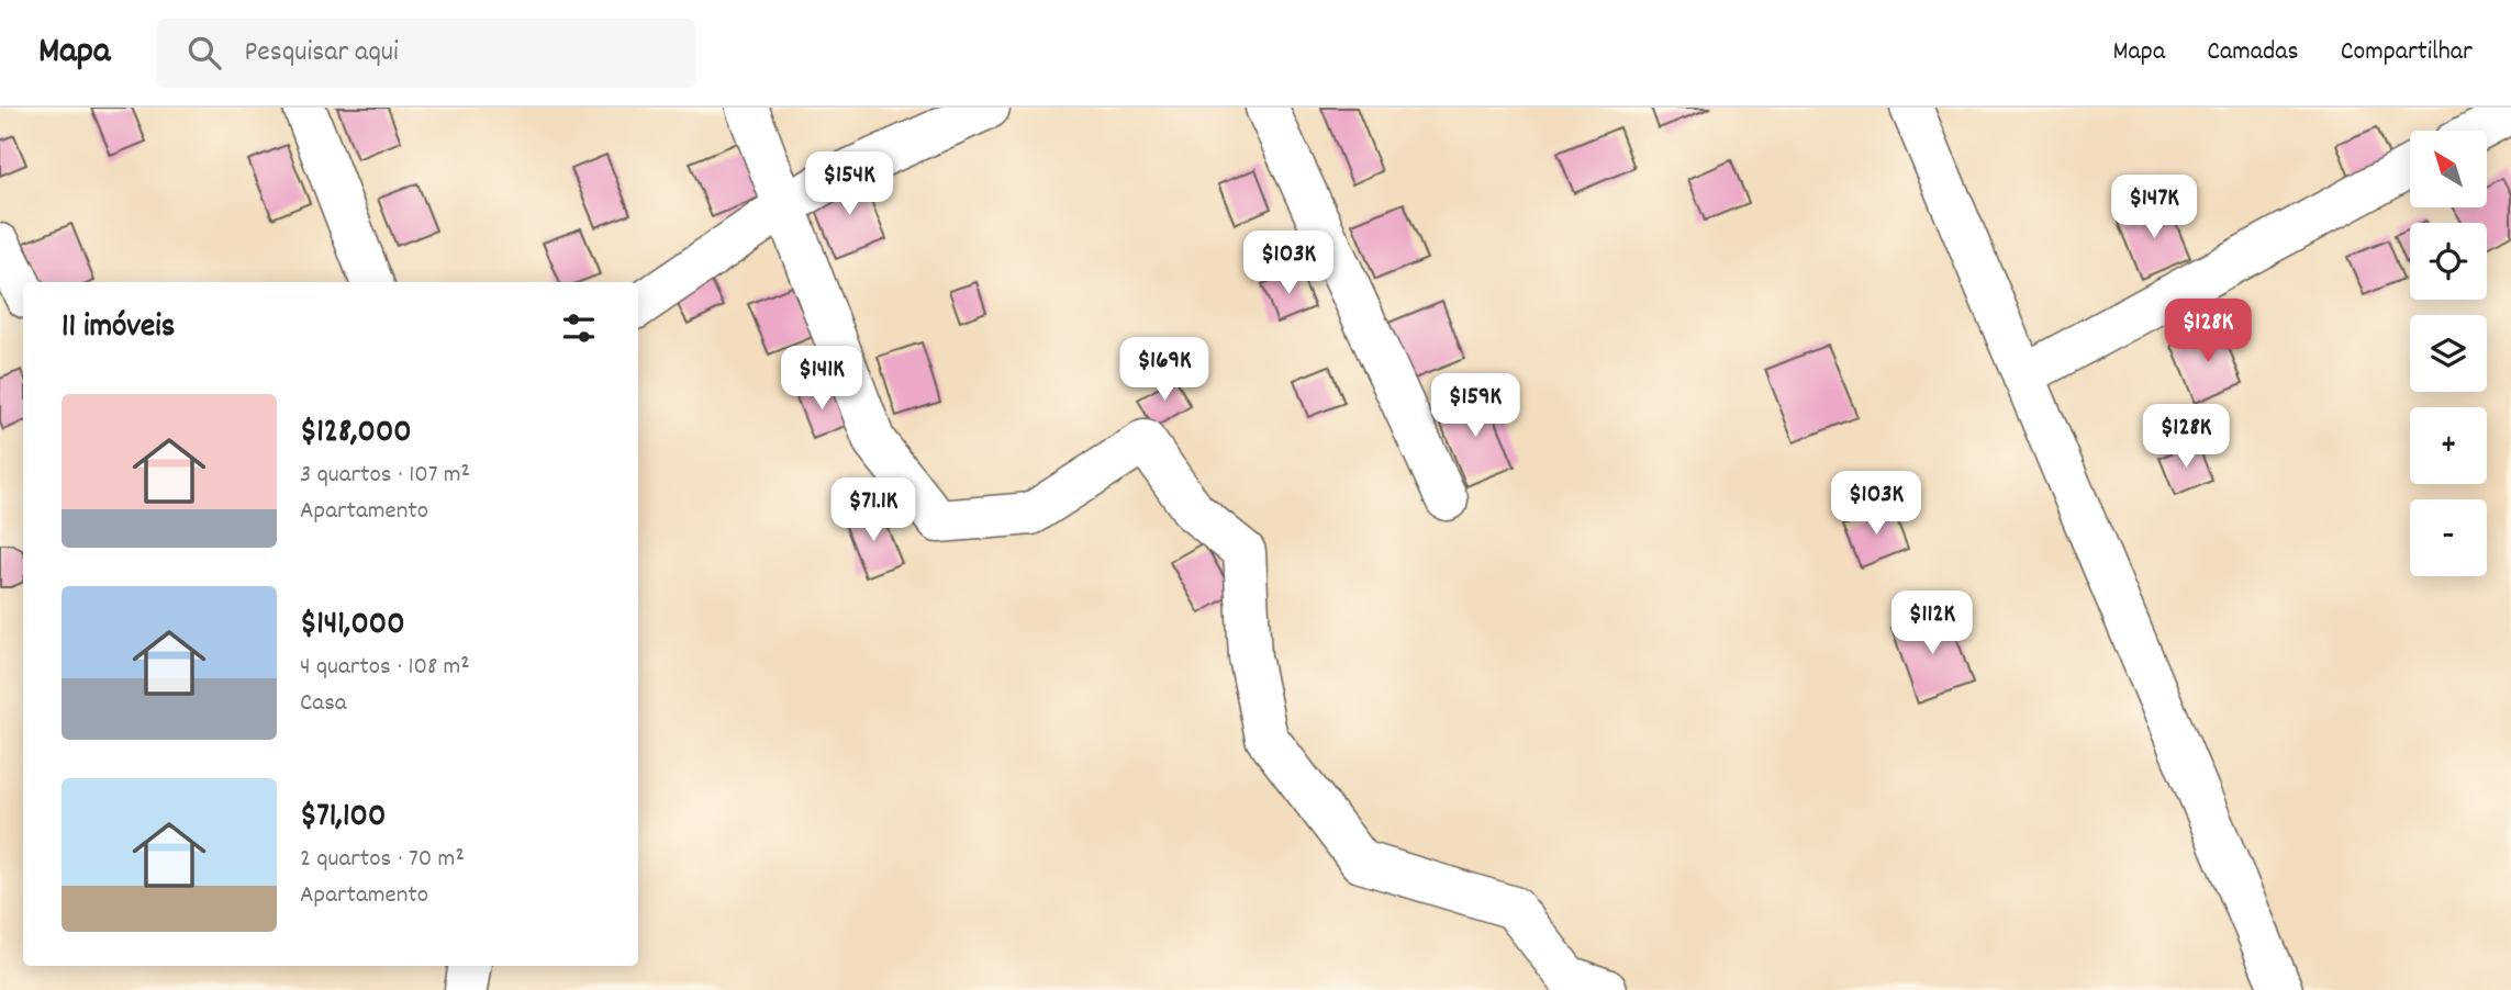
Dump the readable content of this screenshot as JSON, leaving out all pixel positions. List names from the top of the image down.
{
  "north": "top left",
  "page": {
    "header": "Mapa",
    "search": "Pesquisar aqui",
    "nav": ["Mapa", "Camadas", "Compartilhar"],
    "map_buttons": ["+", "−"],
    "price": [
      "$154K",
      "$147K",
      "$103K",
      "$128K",
      "$169K",
      "$141K",
      "$159K",
      "$128K",
      "$103K",
      "$71.1K",
      "$112K"
    ],
    "heading": "11 imóveis",
    "list": [
      {
        "name": "$128,000",
        "note": "3 quartos · 107 m² · Apartamento"
      },
      {
        "name": "$141,000",
        "note": "4 quartos · 108 m² · Casa"
      },
      {
        "name": "$71,100",
        "note": "2 quartos · 70 m² · Apartamento"
      }
    ]
  }
}
